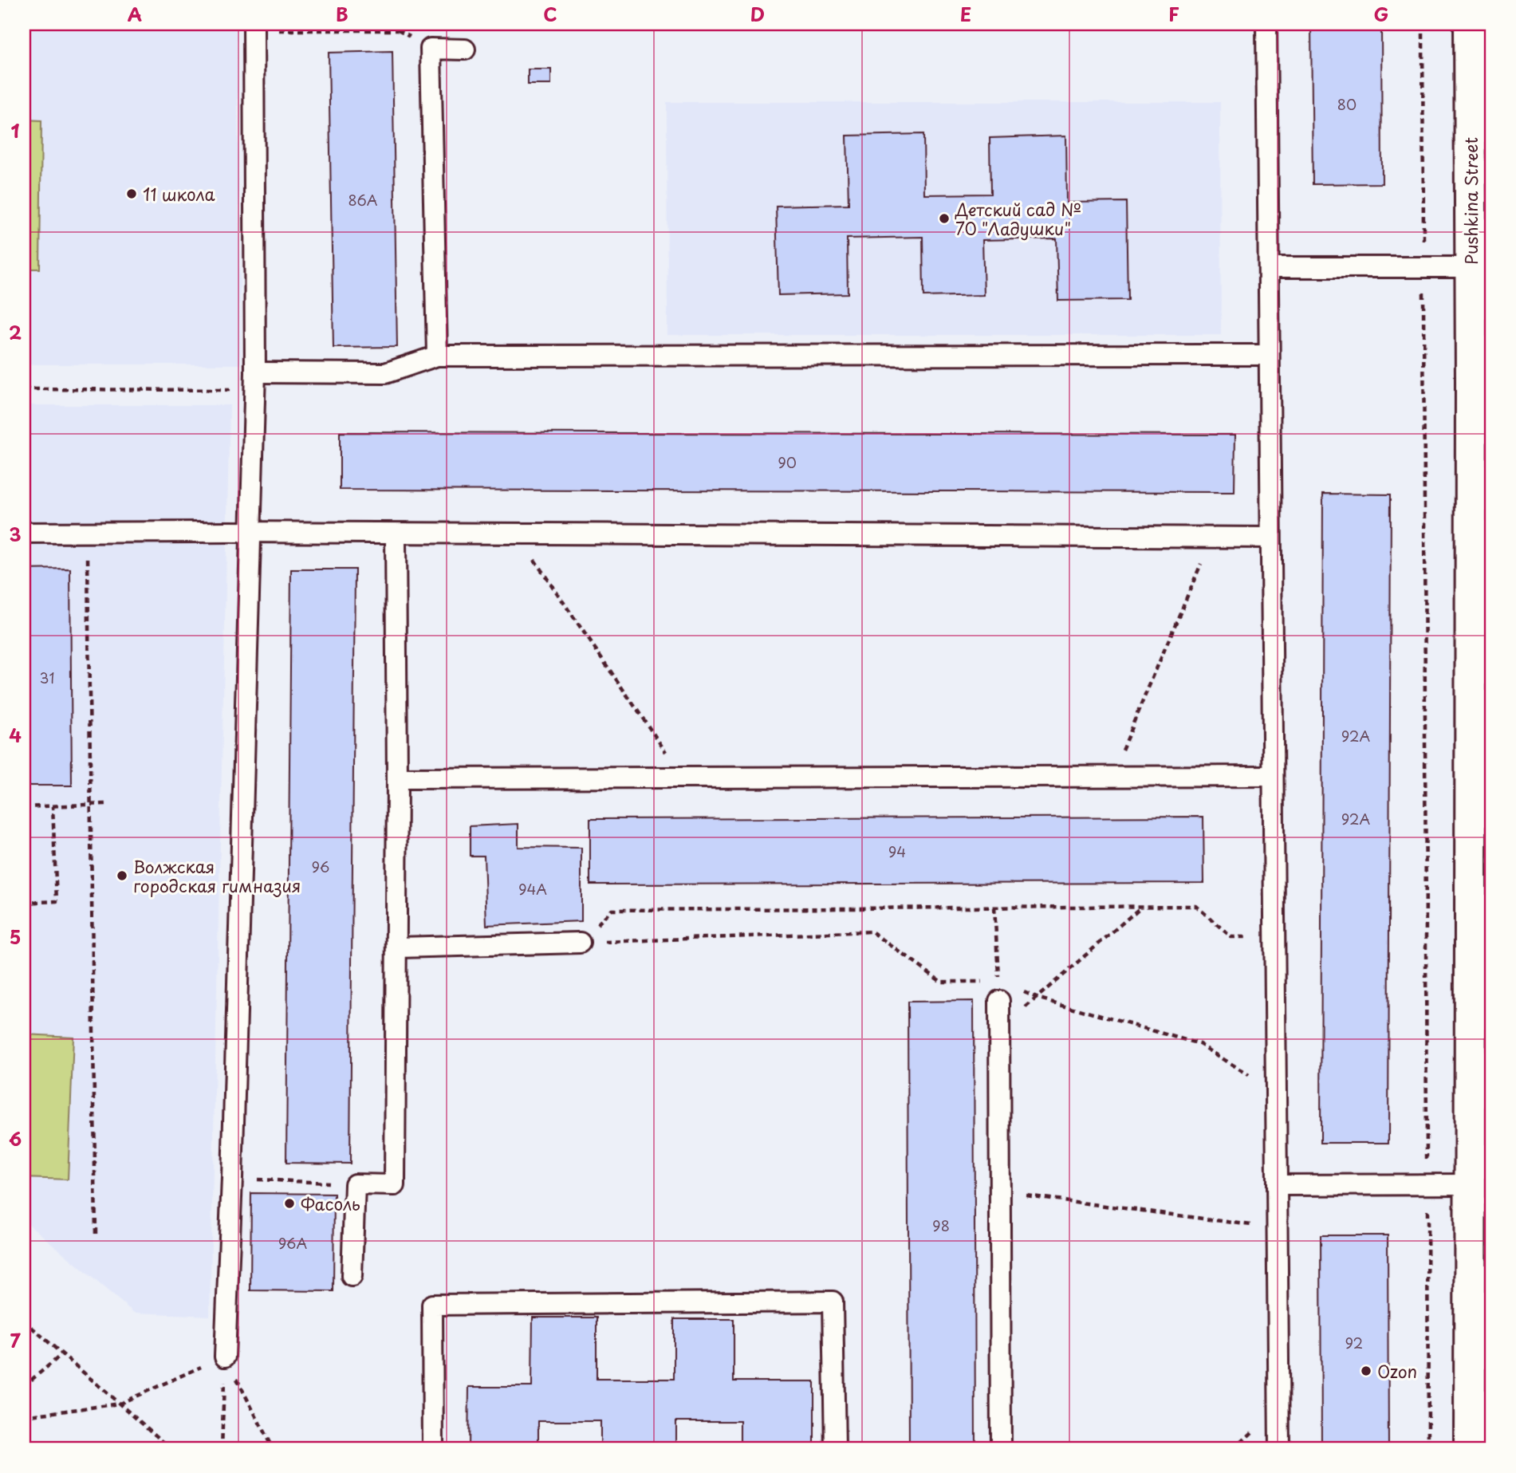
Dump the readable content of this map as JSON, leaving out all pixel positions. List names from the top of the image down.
{
  "streets": {
    "street": ["Pushkina Street"]
  },
  "places": [
    "11 школа",
    "Детский сад № 70 \"Ладушки\"",
    "Волжская городская гимназия",
    "Фасоль",
    "Ozon"
  ],
  "house_numbers": [
    "80",
    "86А",
    "90",
    "31",
    "92А",
    "92А",
    "94",
    "96",
    "94А",
    "98",
    "96А",
    "92"
  ],
  "grid": {
    "columns": [
      "A",
      "B",
      "C",
      "D",
      "E",
      "F",
      "G"
    ],
    "rows": [
      "1",
      "2",
      "3",
      "4",
      "5",
      "6",
      "7"
    ]
  }
}
